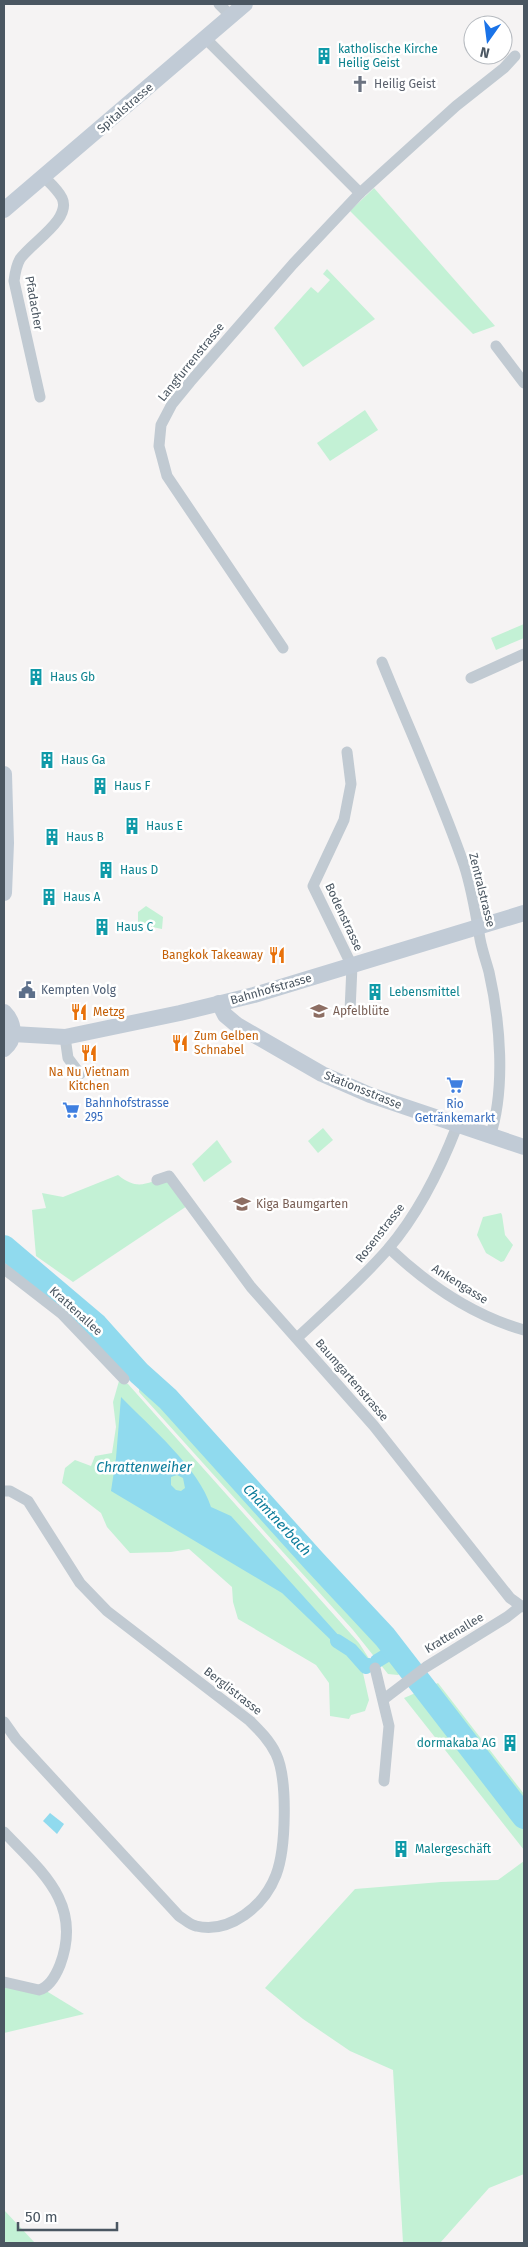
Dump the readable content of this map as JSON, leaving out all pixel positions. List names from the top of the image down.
{
  "streets": {
    "main road": ["Spitalstrasse", "Bahnhofstrasse", "Stationsstrasse"],
    "street": [
      "Pfadacher",
      "Langfurrenstrasse",
      "Zentralstrasse",
      "Bodenstrasse",
      "Rosenstrasse",
      "Ankengasse",
      "Krattenallee",
      "Baumgartenstrasse",
      "Berglistrasse"
    ]
  },
  "crossings": [
    ["Spitalstrasse", "Pfadacher"],
    ["Zentralstrasse", "Bahnhofstrasse"],
    ["Zentralstrasse", "Stationsstrasse"],
    ["Bodenstrasse", "Bahnhofstrasse"],
    ["Bahnhofstrasse", "Stationsstrasse"],
    ["Stationsstrasse", "Rosenstrasse"],
    ["Rosenstrasse", "Ankengasse"],
    ["Rosenstrasse", "Baumgartenstrasse"],
    ["Krattenallee", "Baumgartenstrasse"]
  ],
  "water": ["Chrattenweiher", "Chämtnerbach"],
  "places": {
    "building": [
      "katholische Kirche Heilig Geist",
      "Haus Gb",
      "Haus Ga",
      "Haus F",
      "Haus E",
      "Haus B",
      "Haus D",
      "Haus A",
      "Haus C",
      "Lebensmittel",
      "dormakaba AG",
      "Malergeschäft"
    ],
    "church": ["Heilig Geist"],
    "restaurant": [
      "Bangkok Takeaway",
      "Metzg",
      "Zum Gelben Schnabel",
      "Na Nu Vietnam Kitchen"
    ],
    "public building": ["Kempten Volg"],
    "school or university": ["Apfelblüte", "Kiga Baumgarten"],
    "supermarket": ["Rio Getränkemarkt", "Bahnhofstrasse 295"]
  },
  "scale_bar": "50 m",
  "north": "bottom"
}
